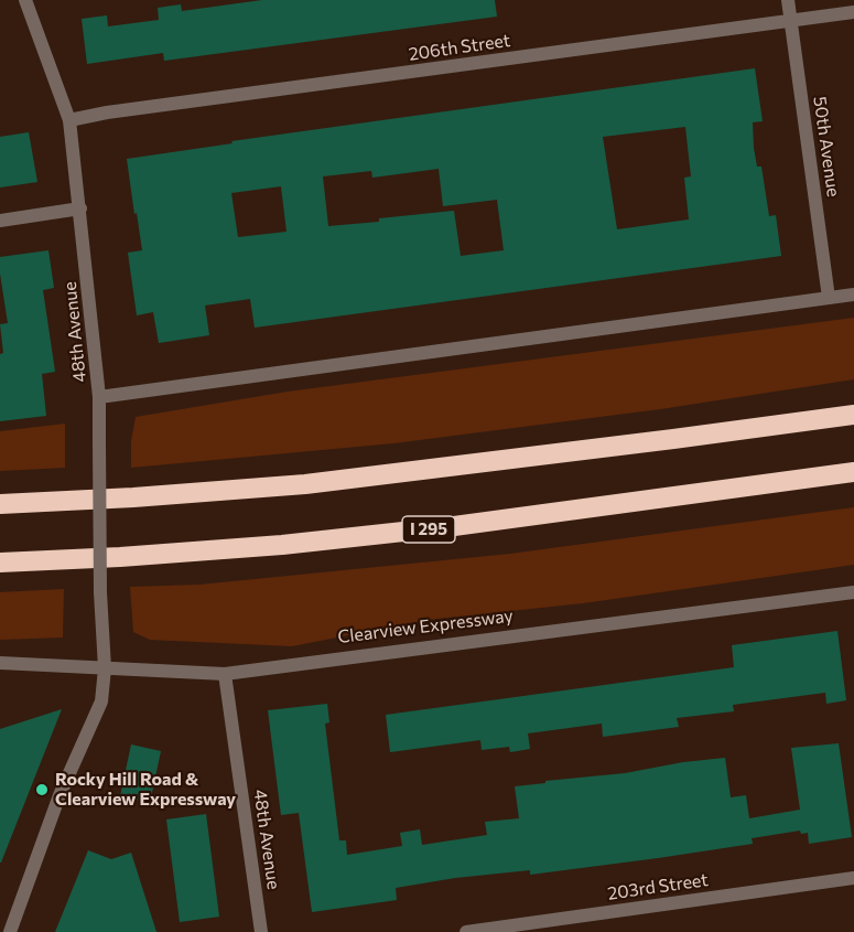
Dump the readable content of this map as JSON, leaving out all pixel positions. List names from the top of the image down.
{
  "streets": {
    "highway": ["I 295"],
    "street": [
      "206th Street",
      "50th Avenue",
      "48th Avenue",
      "Clearview Expressway",
      "203rd Street"
    ]
  },
  "crossings": [
    ["206th Street", "50th Avenue"],
    ["206th Street", "48th Avenue"],
    ["48th Avenue", "Clearview Expressway"]
  ],
  "places": ["Rocky Hill Road & Clearview Expressway"]
}
